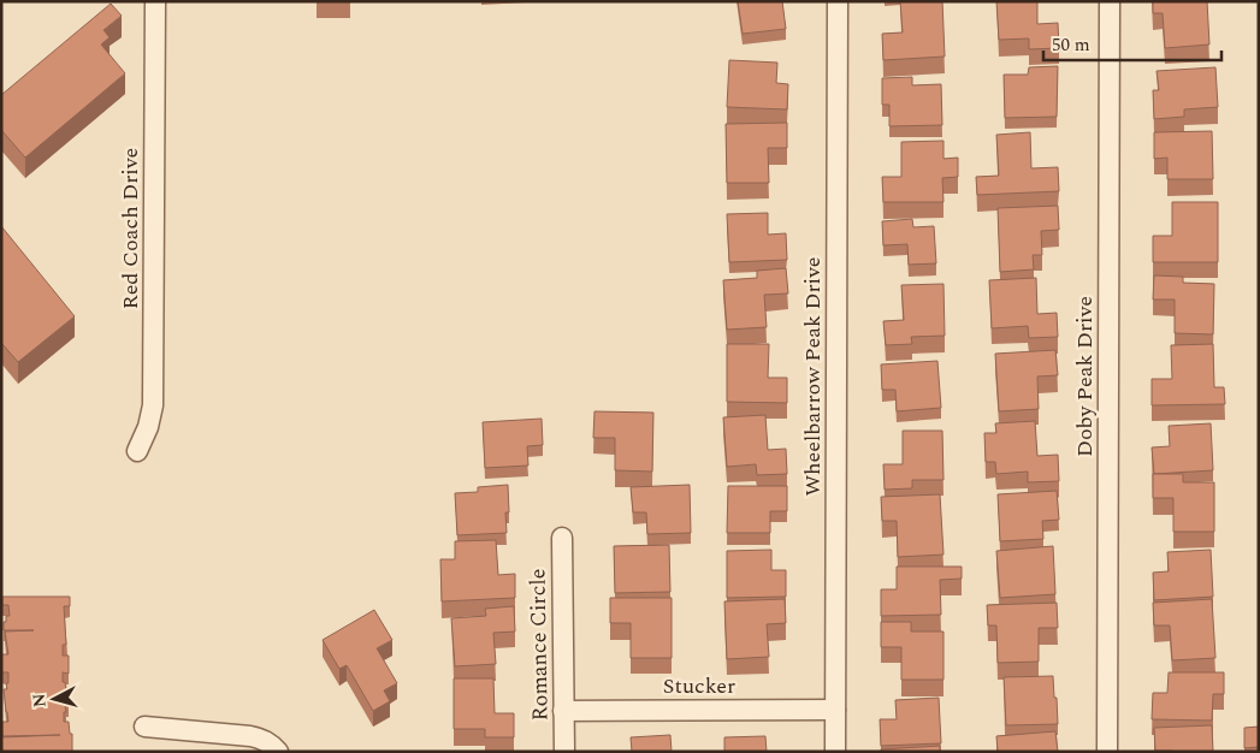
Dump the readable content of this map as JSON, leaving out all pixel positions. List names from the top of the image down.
{
  "streets": {
    "street": [
      "Red Coach Drive",
      "Wheelbarrow Peak Drive",
      "Doby Peak Drive",
      "Romance Circle",
      "Stucker"
    ]
  },
  "crossings": [
    ["Wheelbarrow Peak Drive", "Stucker"],
    ["Romance Circle", "Stucker"]
  ],
  "scale_bar": "50 m",
  "north": "left"
}
